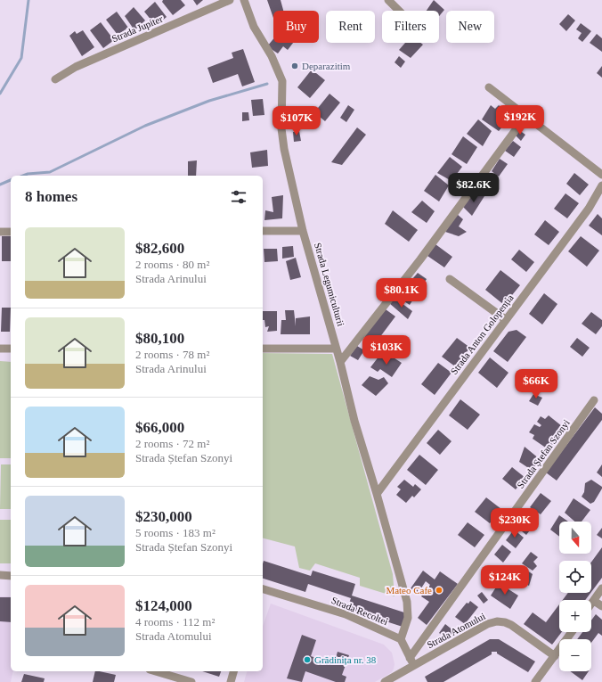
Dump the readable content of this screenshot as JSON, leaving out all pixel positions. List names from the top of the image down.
{
  "streets": {
    "street": [
      "Strada Jupiter",
      "Strada Legumiculturii",
      "Strada Anton Golopenția",
      "Strada Ștefan Szonyi",
      "Strada Recoltei",
      "Strada Atomului"
    ]
  },
  "crossings": [
    ["Strada Legumiculturii", "Strada Anton Golopenția"],
    ["Strada Legumiculturii", "Strada Recoltei"]
  ],
  "places": ["Deparazitim", "Mateo Cafe", "Grădinița nr. 38"],
  "north": "bottom",
  "page": {
    "chip": [
      "Buy",
      "Rent",
      "Filters",
      "New"
    ],
    "price": [
      "$192K",
      "$107K",
      "$82.6K",
      "$80.1K",
      "$103K",
      "$66K",
      "$230K",
      "$124K"
    ],
    "heading": "8 homes",
    "list": [
      {
        "name": "$82,600",
        "note": "2 rooms · 80 m² · Strada Arinului"
      },
      {
        "name": "$80,100",
        "note": "2 rooms · 78 m² · Strada Arinului"
      },
      {
        "name": "$66,000",
        "note": "2 rooms · 72 m² · Strada Ștefan Szonyi"
      },
      {
        "name": "$230,000",
        "note": "5 rooms · 183 m² · Strada Ștefan Szonyi"
      },
      {
        "name": "$124,000",
        "note": "4 rooms · 112 m² · Strada Atomului"
      }
    ],
    "map_buttons": ["+", "−"]
  }
}
